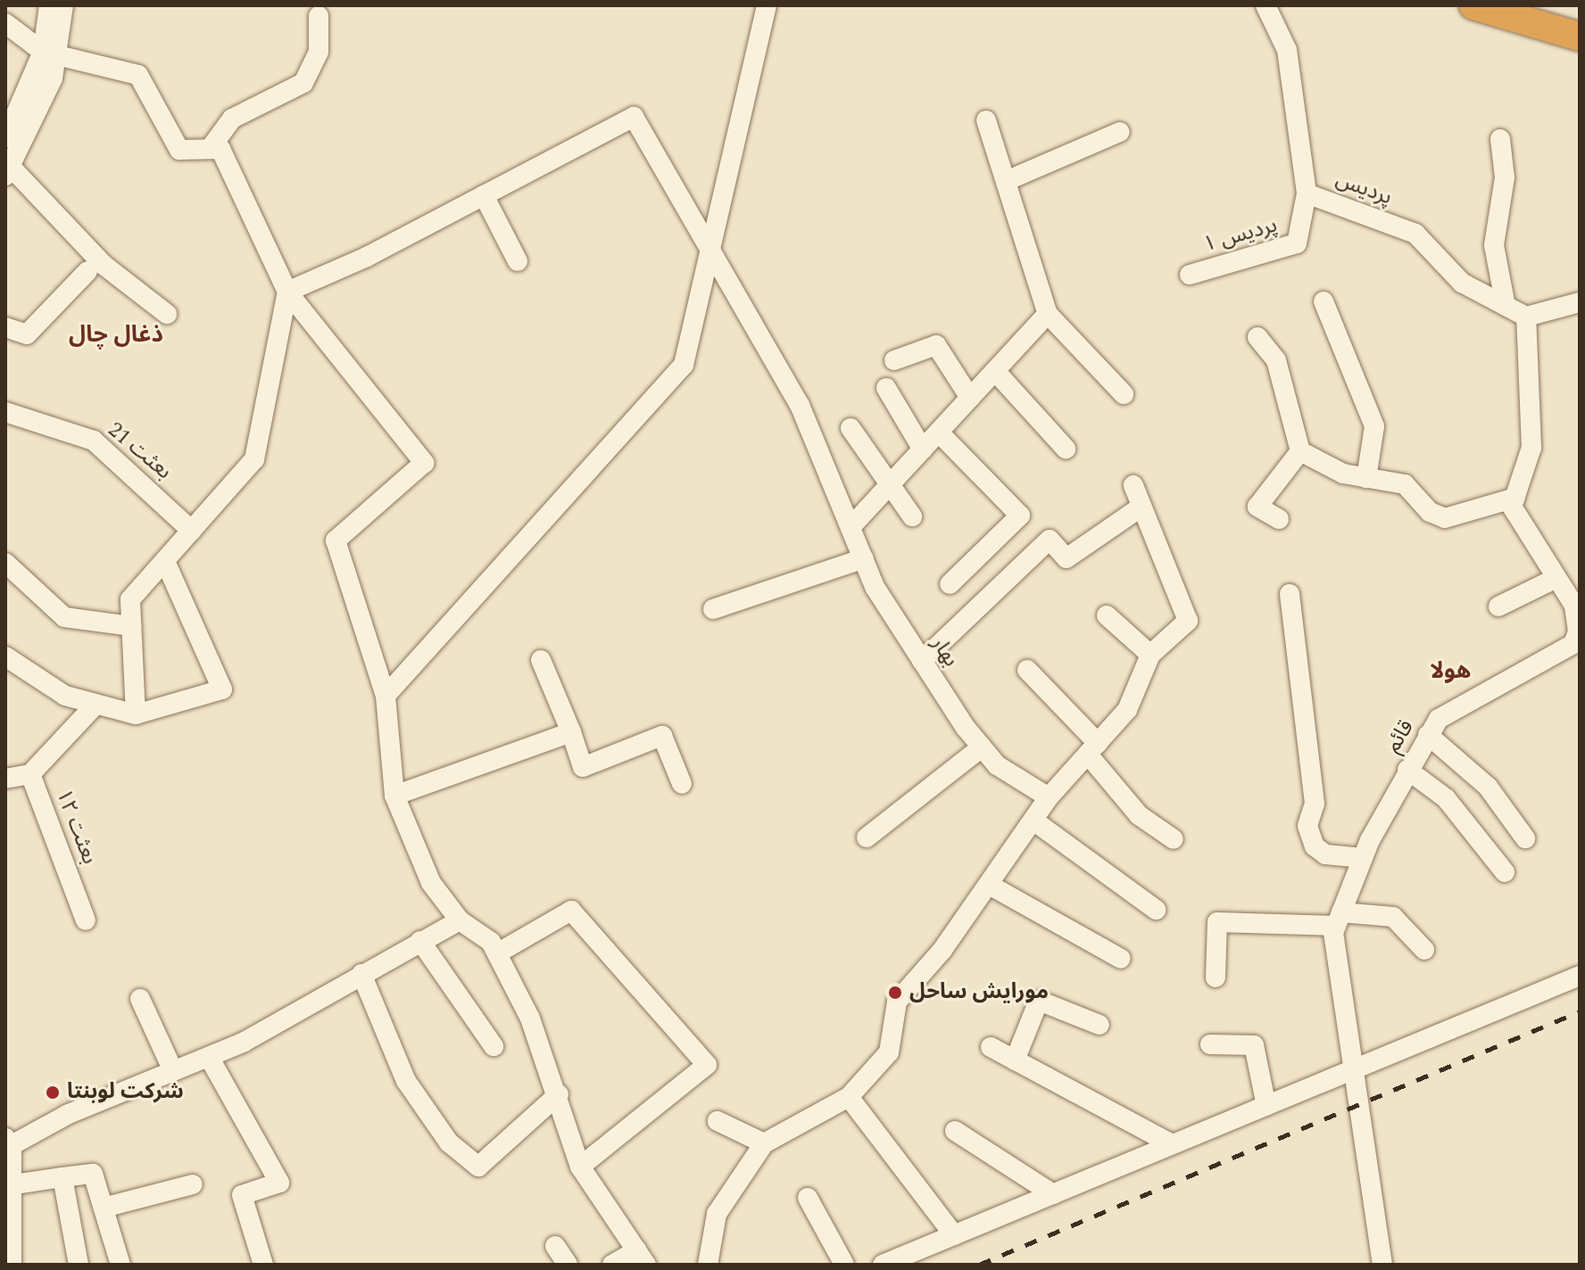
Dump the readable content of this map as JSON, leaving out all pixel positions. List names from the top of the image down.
{
  "streets": {
    "street": [
      "پرديس",
      "پرديس ۱",
      "بعثت 21",
      "بهار",
      "قائم",
      "بعثت ۱۲"
    ]
  },
  "crossings": [
    ["پرديس", "پرديس ۱"]
  ],
  "districts": ["ذغال چال", "هولا"],
  "places": ["مورایش ساحل", "شرکت لوبنتا"]
}
